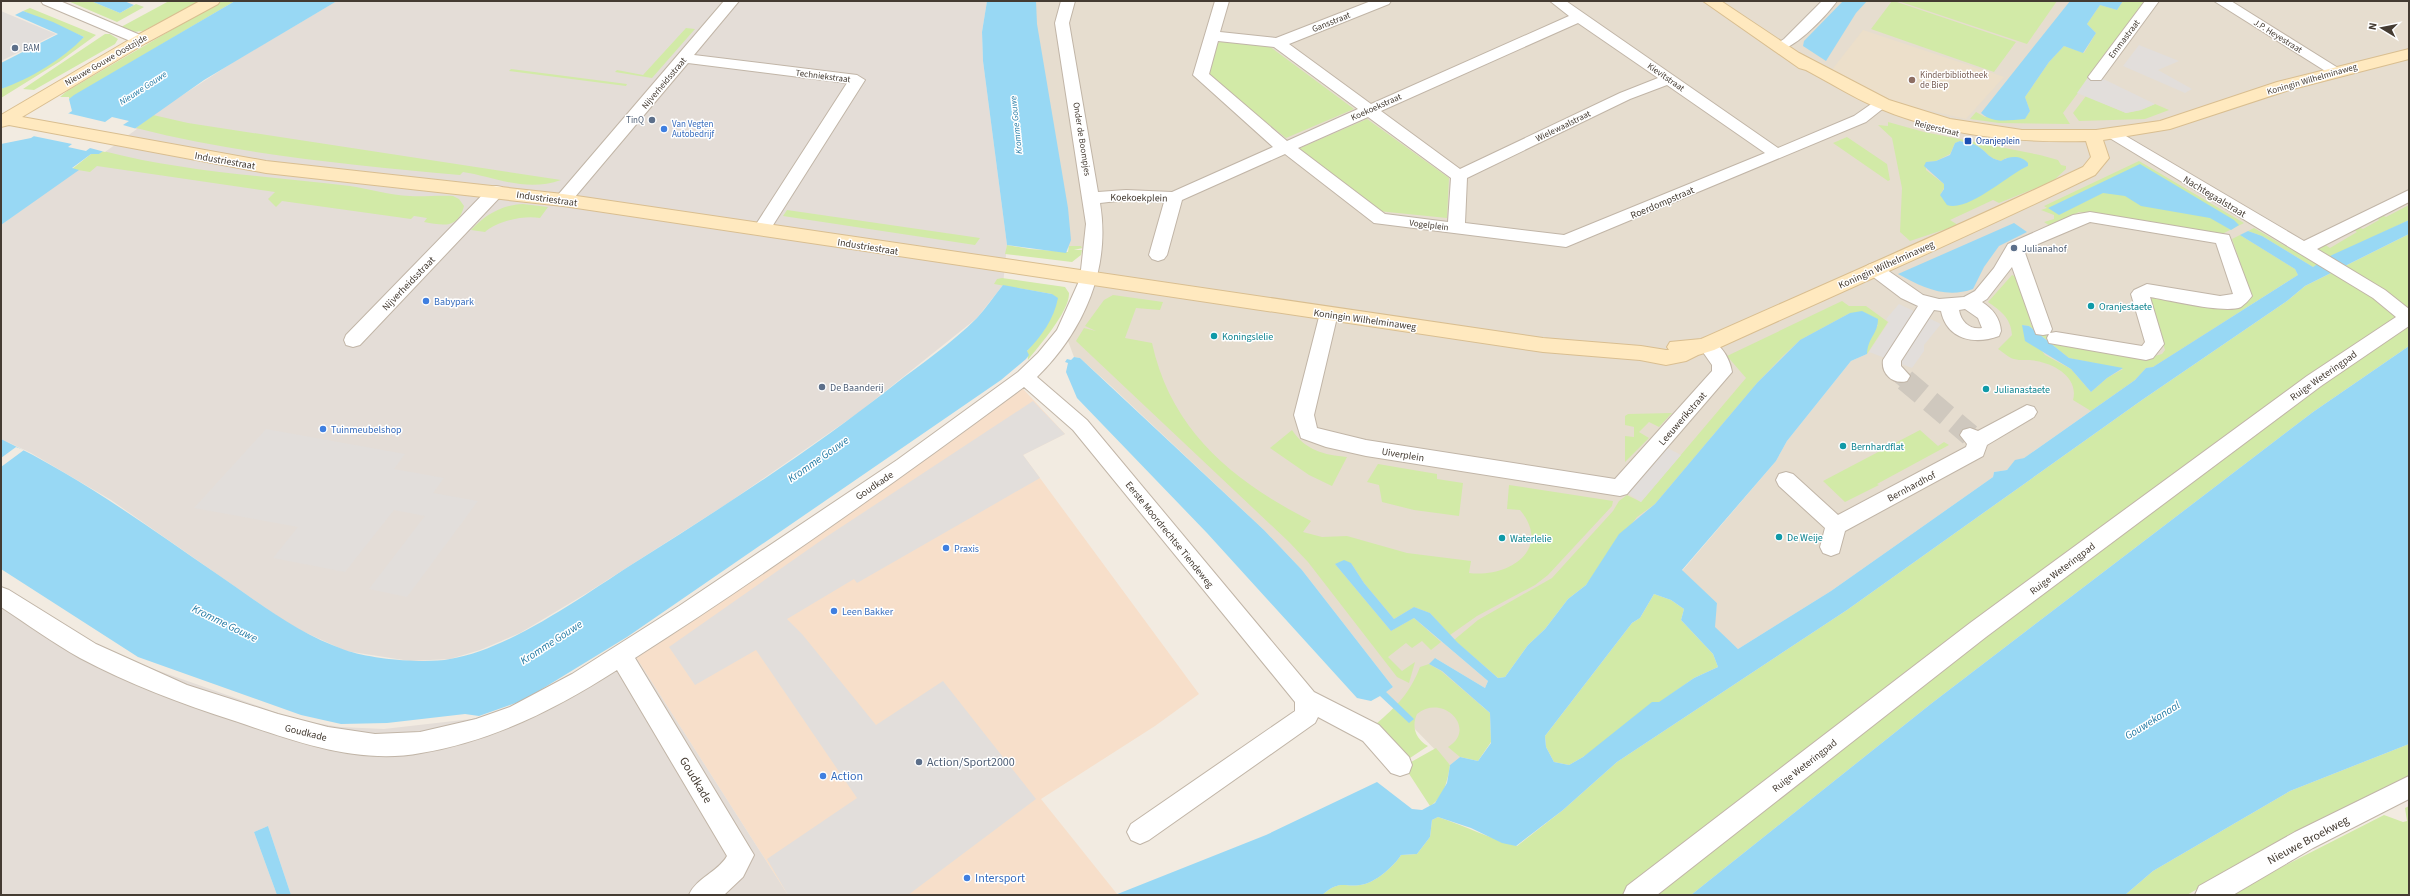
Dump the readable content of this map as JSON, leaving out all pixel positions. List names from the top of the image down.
{
  "streets": {
    "main road": [
      "Nieuwe Gouwe Oostzijde",
      "Koningin Wilhelminaweg",
      "Reigerstraat",
      "Industriestraat"
    ],
    "street": [
      "Gansstraat",
      "J.P. Heyestraat",
      "Emmastraat",
      "Techniekstraat",
      "Kievitstraat",
      "Nijverheidsstraat",
      "Koekoekstraat",
      "Wielewaalstraat",
      "Onder de Boompjes",
      "Nachtegaalstraat",
      "Koekoekplein",
      "Roerdompstraat",
      "Vogelplein",
      "Ruige Weteringpad",
      "Leeuwerikstraat",
      "Uiverplein",
      "Goudkade",
      "Bernhardhof",
      "Eerste Moordrechtse Tiendeweg",
      "Nieuwe Broekweg"
    ]
  },
  "crossings": [
    ["J.P. Heyestraat", "Koningin Wilhelminaweg"],
    ["Nieuwe Gouwe Oostzijde", "Industriestraat"],
    ["Techniekstraat", "Nijverheidsstraat"],
    ["Techniekstraat", "Industriestraat"],
    ["Kievitstraat", "Koekoekstraat"],
    ["Kievitstraat", "Wielewaalstraat"],
    ["Kievitstraat", "Roerdompstraat"],
    ["Koningin Wilhelminaweg", "Reigerstraat"],
    ["Koningin Wilhelminaweg", "Onder de Boompjes"],
    ["Koningin Wilhelminaweg", "Industriestraat"],
    ["Koningin Wilhelminaweg", "Nachtegaalstraat"],
    ["Koningin Wilhelminaweg", "Leeuwerikstraat"],
    ["Koningin Wilhelminaweg", "Uiverplein"],
    ["Koningin Wilhelminaweg", "Goudkade"],
    ["Nijverheidsstraat", "Industriestraat"],
    ["Koekoekstraat", "Koekoekplein"],
    ["Koekoekstraat", "Vogelplein"],
    ["Wielewaalstraat", "Vogelplein"],
    ["Reigerstraat", "Roerdompstraat"],
    ["Onder de Boompjes", "Industriestraat"],
    ["Onder de Boompjes", "Koekoekplein"],
    ["Onder de Boompjes", "Goudkade"],
    ["Industriestraat", "Goudkade"],
    ["Nachtegaalstraat", "Ruige Weteringpad"],
    ["Roerdompstraat", "Vogelplein"],
    ["Leeuwerikstraat", "Uiverplein"],
    ["Goudkade", "Eerste Moordrechtse Tiendeweg"]
  ],
  "water": ["Nieuwe Gouwe", "Kromme Gouwe", "Gouwekanaal"],
  "places": {
    "other": [
      "BAM",
      "Kinderbibliotheek de Biep",
      "TinQ",
      "Van Vegten Autobedrijf",
      "Julianahof",
      "Babypark",
      "Oranjestaete",
      "Koningslelie",
      "De Baanderij",
      "Julianastaete",
      "Tuinmeubelshop",
      "Bernhardflat",
      "De Weije",
      "Waterlelie",
      "Praxis",
      "Leen Bakker",
      "Action/Sport2000",
      "Action",
      "Intersport"
    ],
    "transit": ["Oranjeplein"]
  },
  "north": "left"
}
